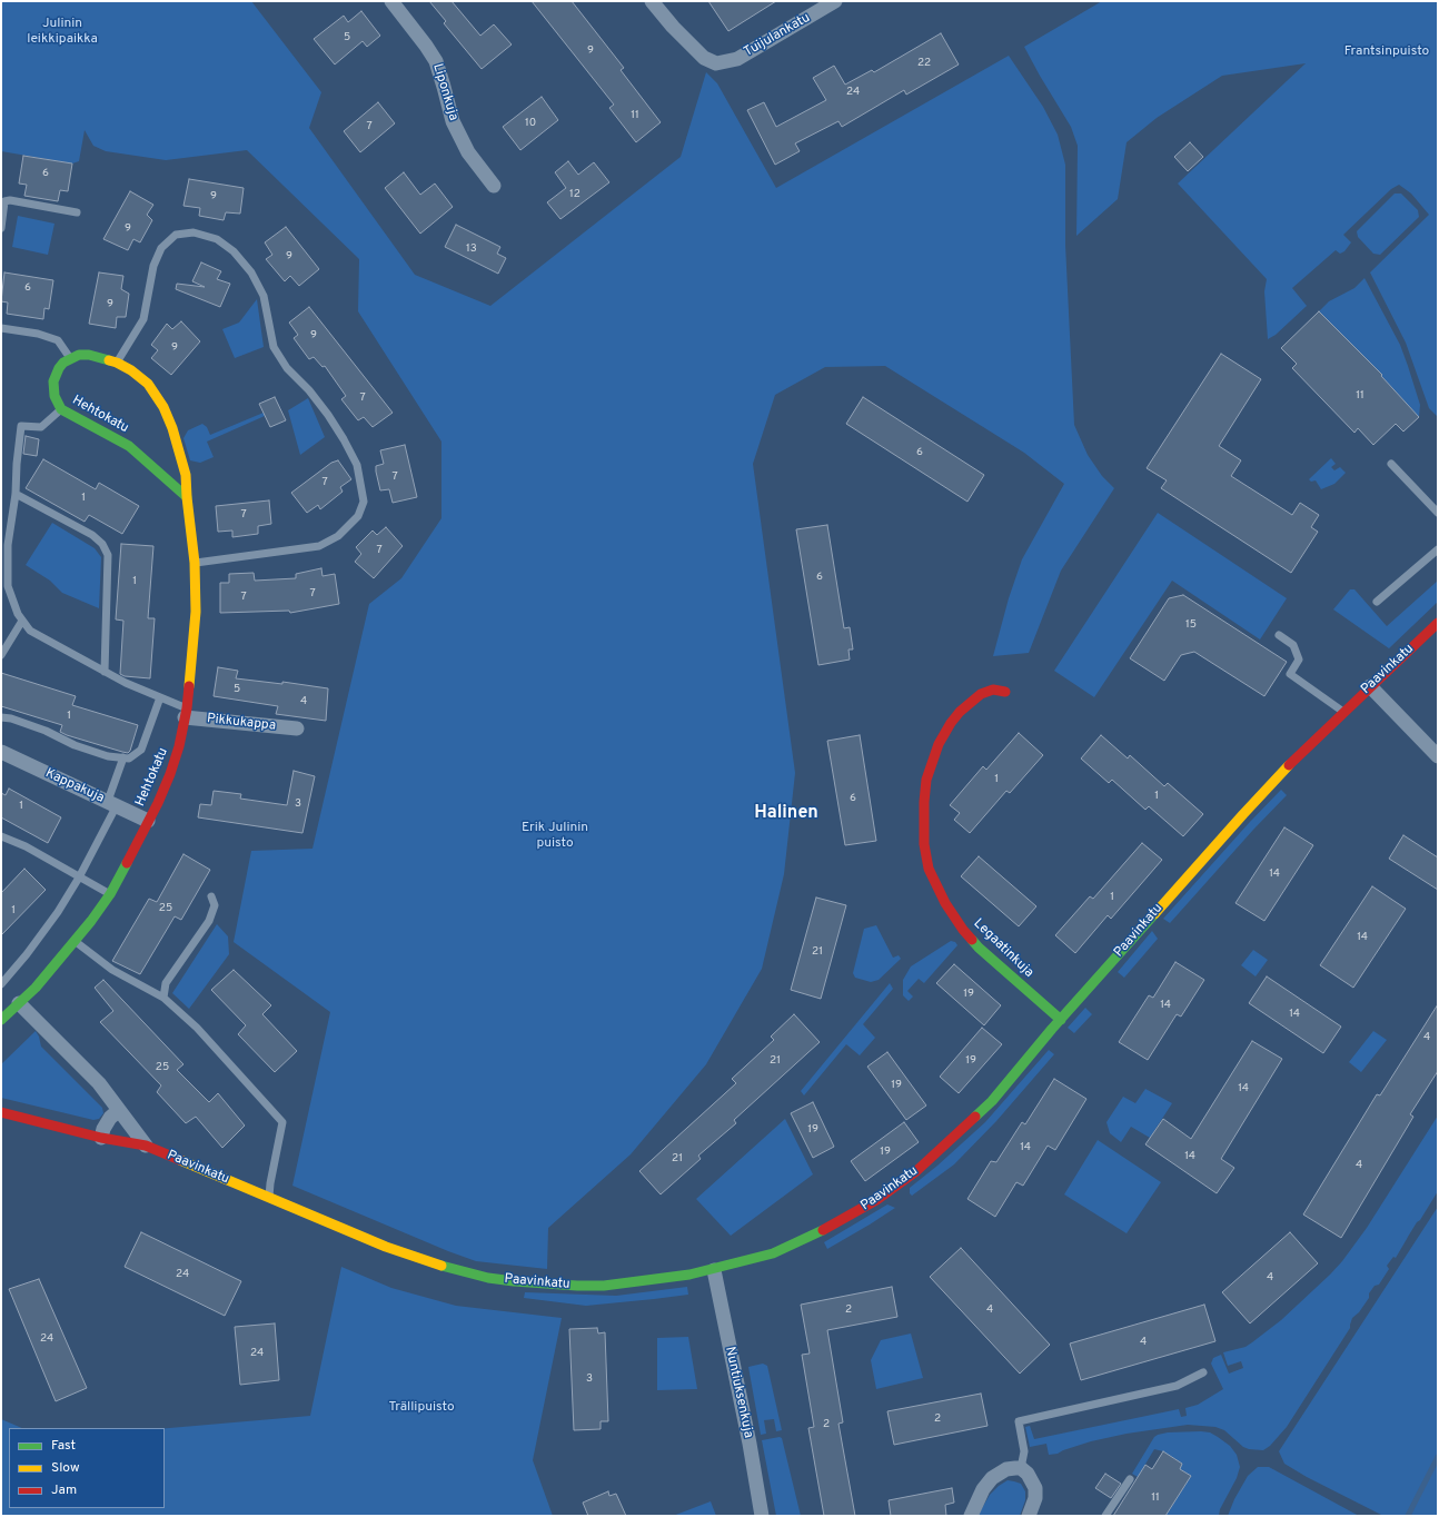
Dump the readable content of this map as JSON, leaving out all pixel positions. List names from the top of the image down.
{
  "streets": {
    "street": [
      "Tuijulankatu",
      "Liponkuja",
      "Hehtokatu",
      "Paavinkatu",
      "Pikkukappa",
      "Kappakuja",
      "Legaatinkuja",
      "Nuntiuksenkuja"
    ]
  },
  "crossings": [
    ["Hehtokatu", "Pikkukappa"],
    ["Hehtokatu", "Kappakuja"],
    ["Paavinkatu", "Legaatinkuja"],
    ["Paavinkatu", "Nuntiuksenkuja"]
  ],
  "districts": ["Halinen"],
  "parks": [
    "Julinin leikkipaikka",
    "Frantsinpuisto",
    "Erik Julinin puisto",
    "Trällipuisto"
  ],
  "house_numbers": [
    "5",
    "9",
    "22",
    "24",
    "11",
    "10",
    "7",
    "6",
    "12",
    "9",
    "9",
    "13",
    "9",
    "6",
    "9",
    "9",
    "9",
    "11",
    "7",
    "6",
    "7",
    "7",
    "1",
    "7",
    "7",
    "6",
    "1",
    "7",
    "7",
    "15",
    "5",
    "4",
    "1",
    "1",
    "1",
    "6",
    "3",
    "1",
    "14",
    "1",
    "25",
    "1",
    "14",
    "21",
    "19",
    "14",
    "14",
    "4",
    "21",
    "19",
    "25",
    "19",
    "14",
    "19",
    "14",
    "19",
    "14",
    "21",
    "4",
    "24",
    "4",
    "2",
    "4",
    "24",
    "4",
    "24",
    "3",
    "2",
    "2",
    "11"
  ],
  "legend": ["Fast", "Slow", "Jam"]
}
